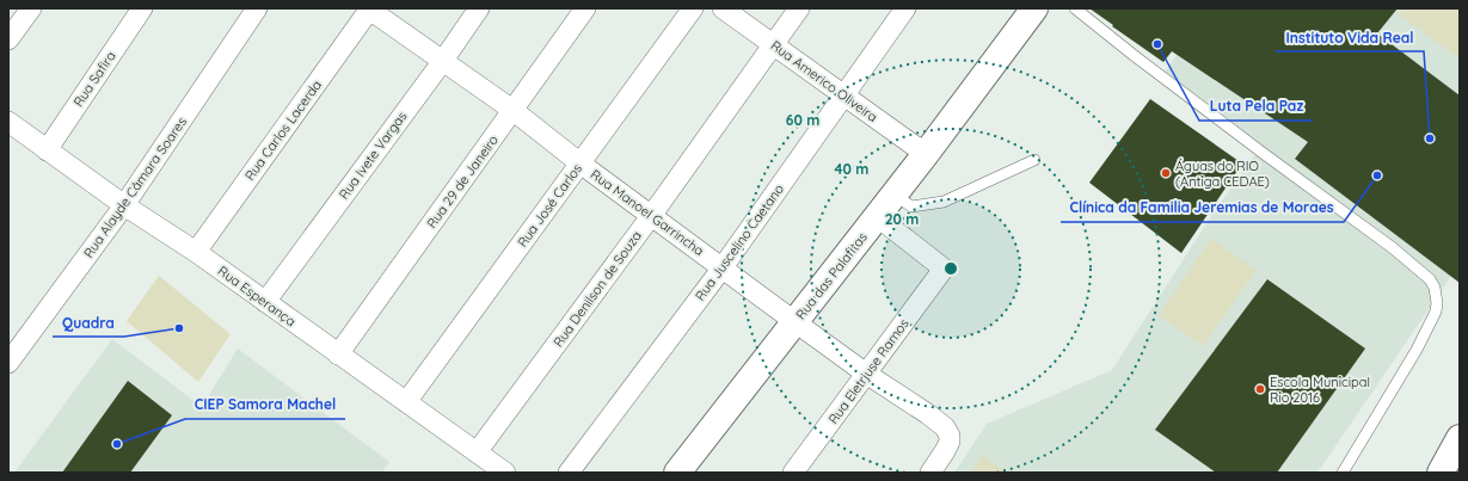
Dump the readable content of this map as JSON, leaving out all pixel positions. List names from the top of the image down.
{
  "streets": {
    "main road": ["Rua das Palafitas"],
    "street": [
      "Rua Safira",
      "Rua Americo Oliveira",
      "Rua Carlos Lacerda",
      "Rua Ivete Vargas",
      "Rua 29 de Janeiro",
      "Rua Alayde Câmara Soares",
      "Rua José Carlos",
      "Rua Manoel Garrincha",
      "Rua Juscelino Caetano",
      "Rua Denilson de Souza",
      "Rua Esperança",
      "Rua Eletrjuse Ramos"
    ]
  },
  "crossings": [
    ["Rua Safira", "Rua Esperança"],
    ["Rua Americo Oliveira", "Rua Juscelino Caetano"],
    ["Rua Americo Oliveira", "Rua das Palafitas"],
    ["Rua Americo Oliveira", "Rua Denilson de Souza"],
    ["Rua Carlos Lacerda", "Rua Manoel Garrincha"],
    ["Rua Carlos Lacerda", "Rua Esperança"],
    ["Rua Ivete Vargas", "Rua Manoel Garrincha"],
    ["Rua Ivete Vargas", "Rua Esperança"],
    ["Rua 29 de Janeiro", "Rua Manoel Garrincha"],
    ["Rua 29 de Janeiro", "Rua Esperança"],
    ["Rua Alayde Câmara Soares", "Rua Esperança"],
    ["Rua José Carlos", "Rua Manoel Garrincha"],
    ["Rua José Carlos", "Rua Esperança"],
    ["Rua Manoel Garrincha", "Rua Juscelino Caetano"],
    ["Rua Manoel Garrincha", "Rua das Palafitas"],
    ["Rua Manoel Garrincha", "Rua Denilson de Souza"],
    ["Rua Manoel Garrincha", "Rua Eletrjuse Ramos"],
    ["Rua das Palafitas", "Rua Eletrjuse Ramos"],
    ["Rua Denilson de Souza", "Rua Esperança"]
  ],
  "places": [
    "Luta Pela Paz",
    "Instituto Vida Real",
    "Águas do RIO (Antiga CEDAE)",
    "Clínica da Familia Jeremias de Moraes",
    "Quadra",
    "Escola Municipal Rio 2016",
    "CIEP Samora Machel"
  ],
  "rings": ["60 m", "40 m", "20 m"]
}
